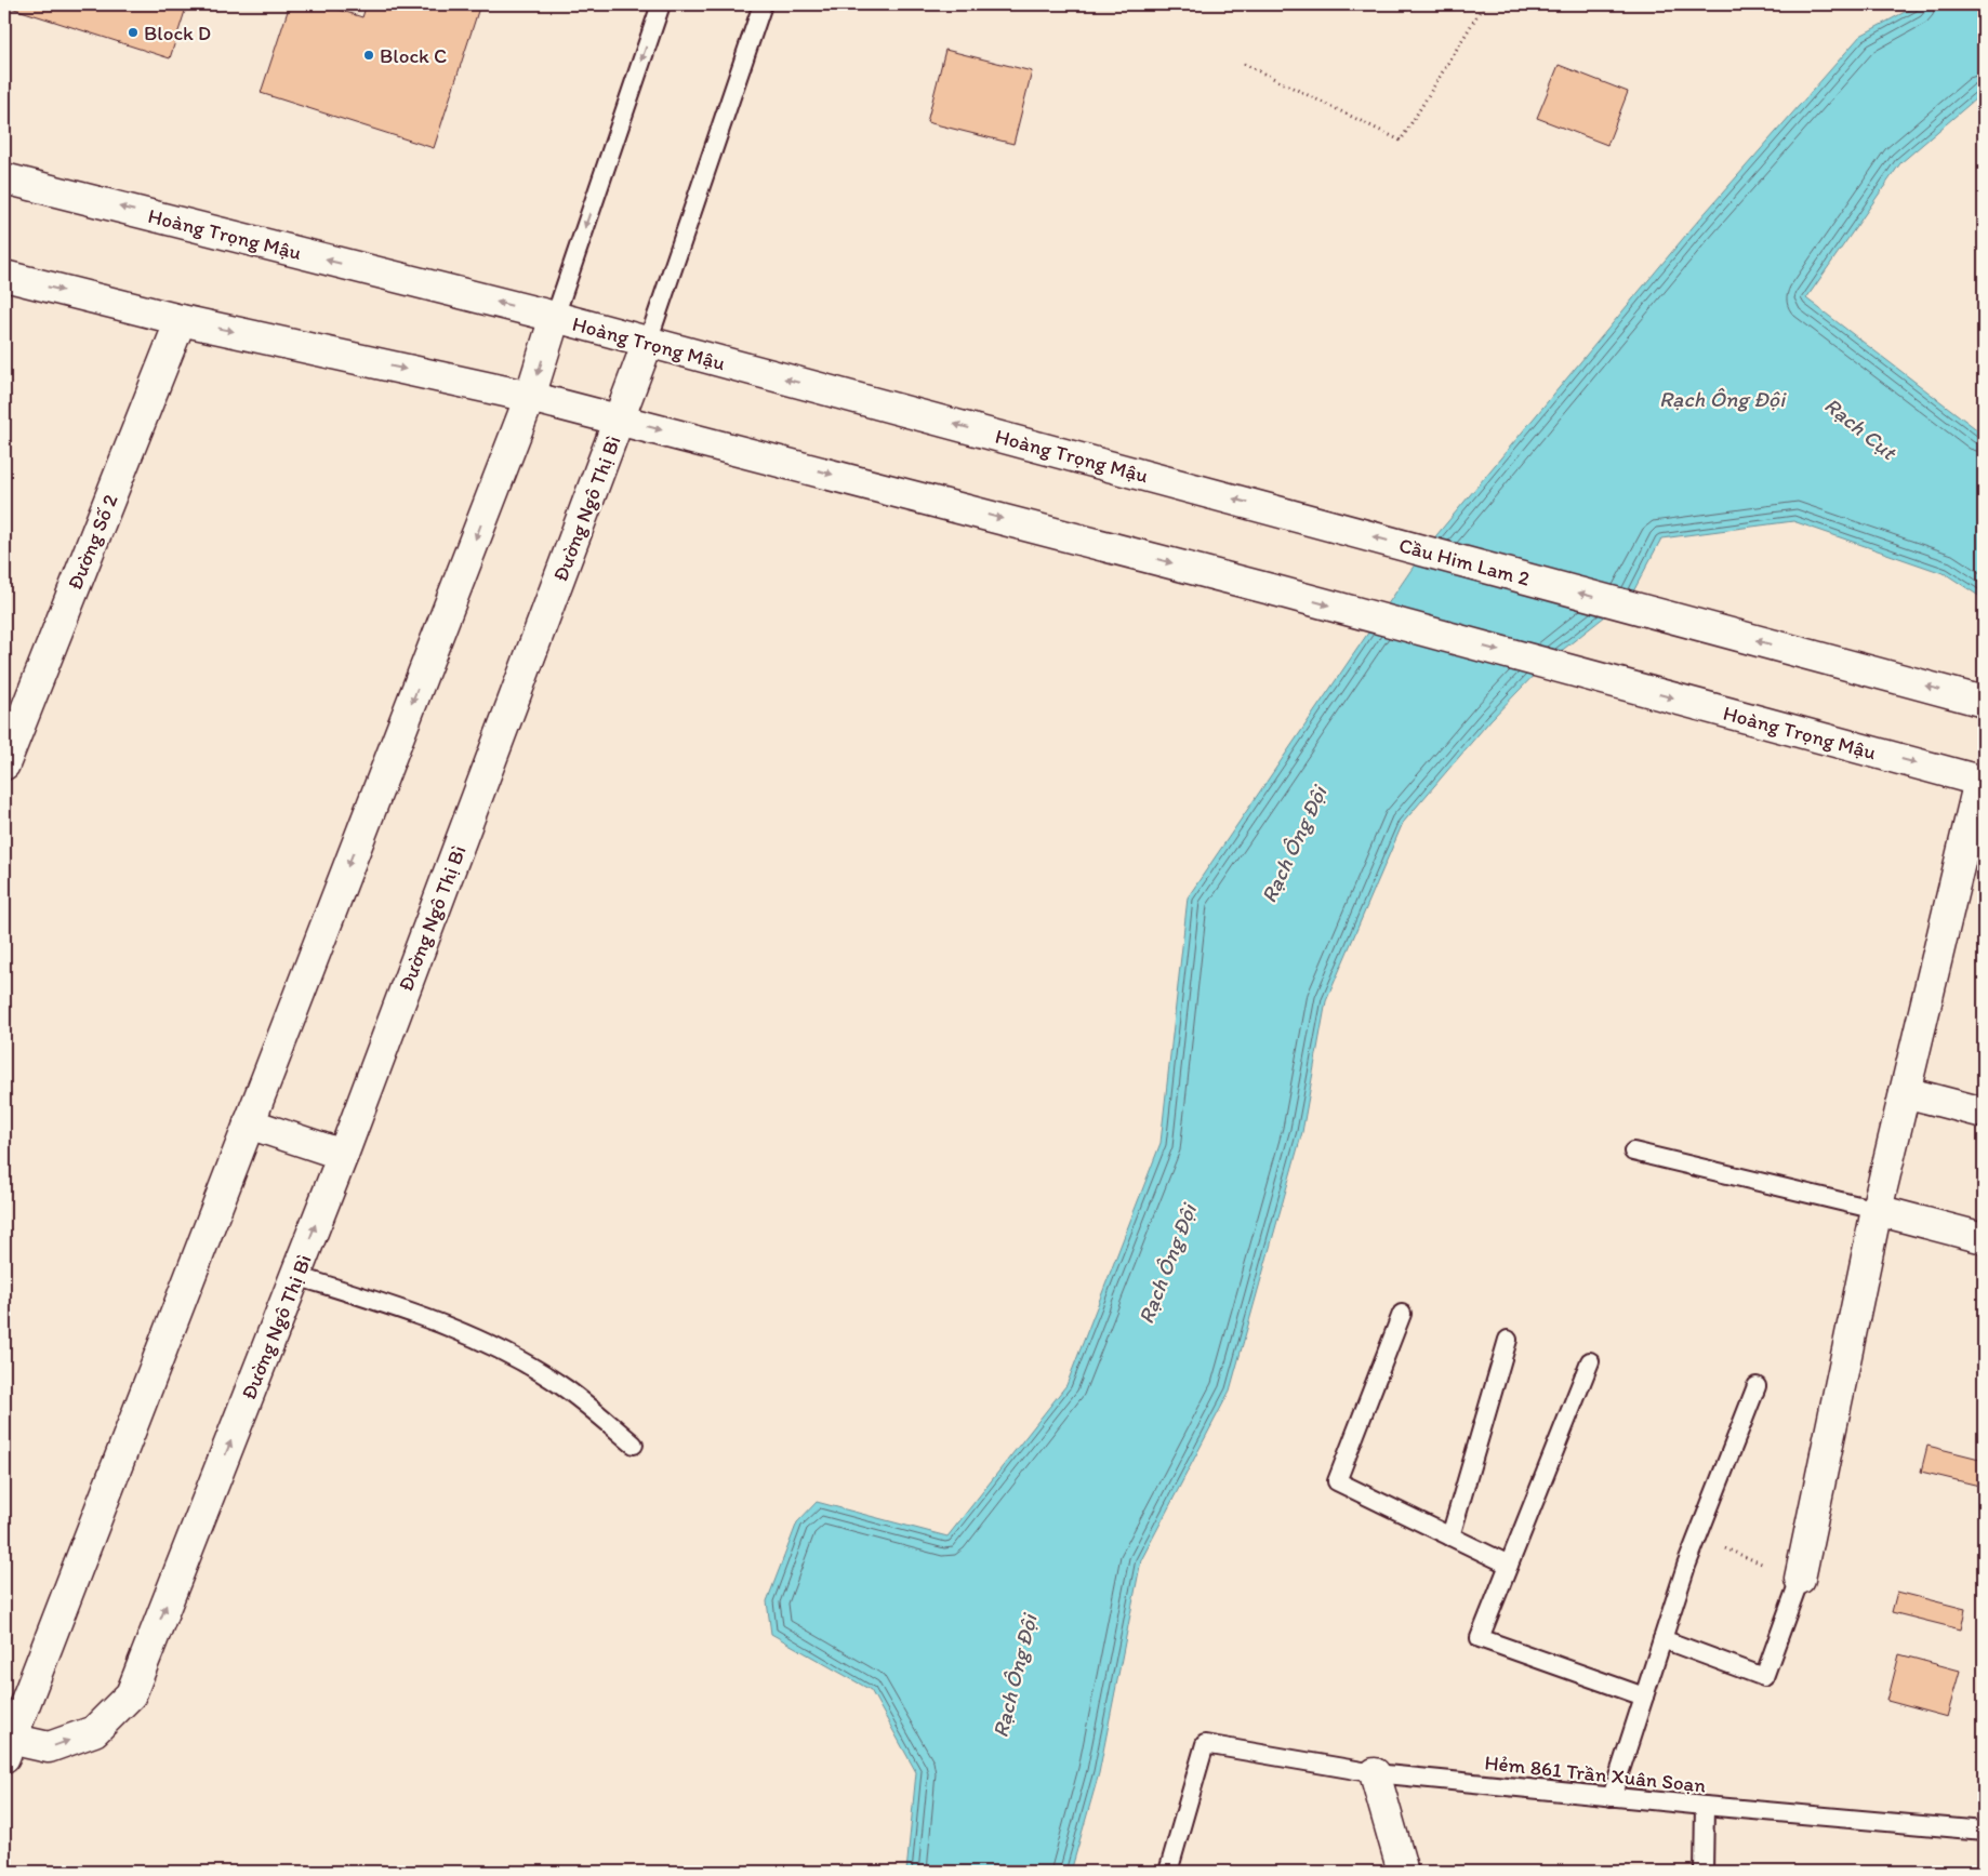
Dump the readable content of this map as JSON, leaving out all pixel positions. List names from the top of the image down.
{
  "streets": {
    "street": [
      "Hoàng Trọng Mậu",
      "Đường Ngô Thị Bì",
      "Đường Số 2",
      "Cầu Him Lam 2"
    ],
    "lane": ["Hẻm 861 Trần Xuân Soạn"]
  },
  "crossings": [
    ["Hoàng Trọng Mậu", "Đường Ngô Thị Bì"],
    ["Hoàng Trọng Mậu", "Cầu Him Lam 2"]
  ],
  "one_way": ["Cầu Him Lam 2"],
  "water": ["Rạch Ông Đội", "Rạch Cụt"],
  "places": ["Block D", "Block C"]
}
